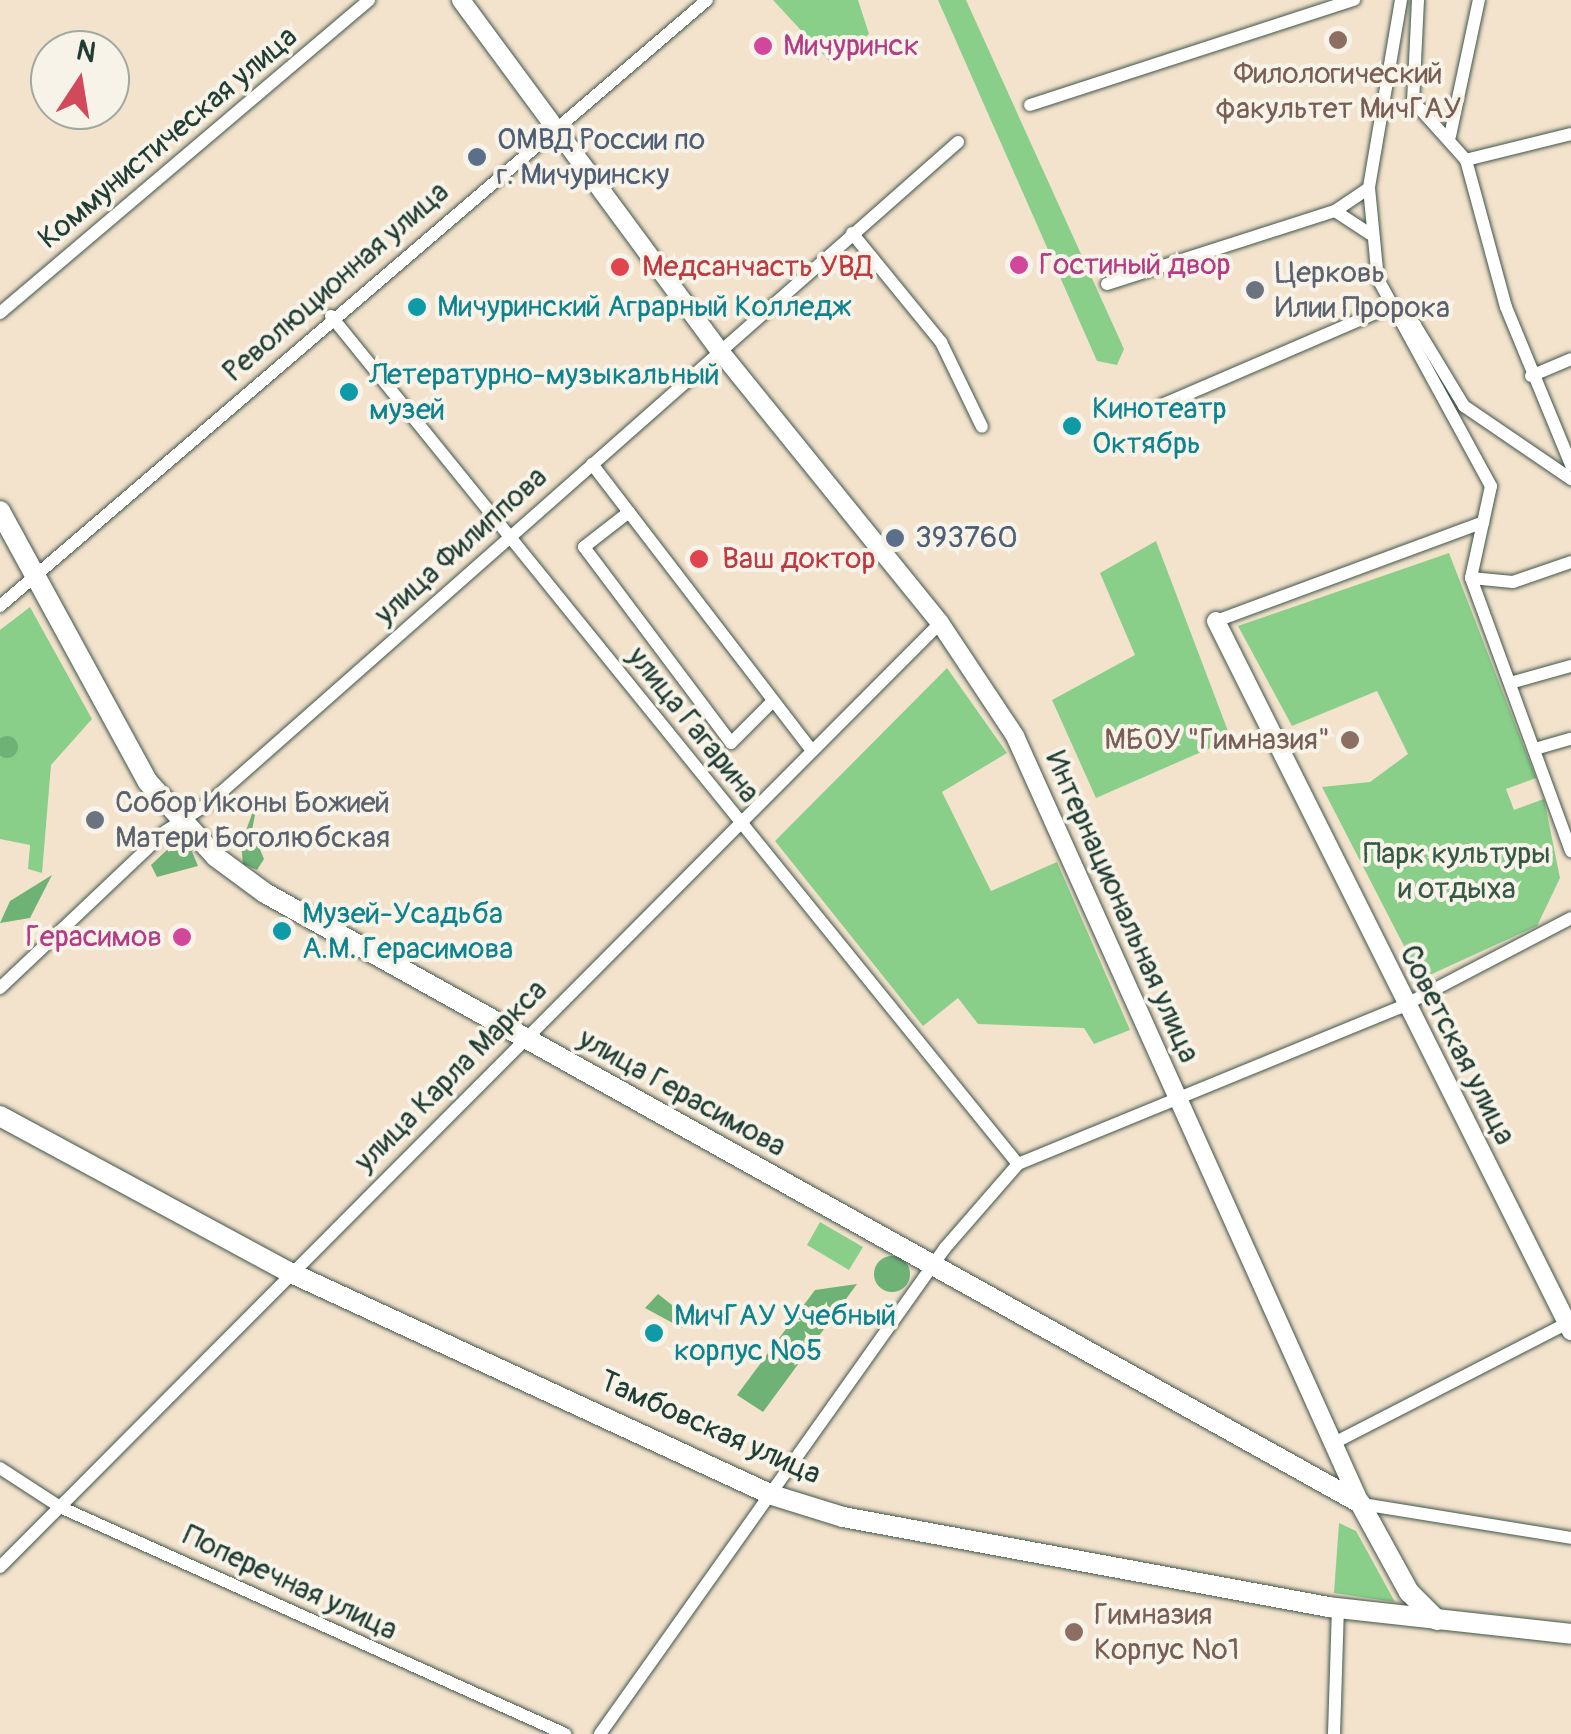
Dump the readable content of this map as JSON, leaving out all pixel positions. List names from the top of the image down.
{
  "streets": {
    "main road": [
      "Интернациональная улица",
      "Советская улица",
      "улица Герасимова",
      "Тамбовская улица"
    ],
    "street": [
      "Коммунистическая улица",
      "Революционная улица",
      "улица Филиппова",
      "улица Гагарина",
      "улица Карла Маркса",
      "Поперечная улица"
    ]
  },
  "crossings": [
    ["Революционная улица", "улица Гагарина"],
    ["Революционная улица", "Интернациональная улица"],
    ["Революционная улица", "улица Герасимова"],
    ["улица Филиппова", "улица Гагарина"],
    ["улица Филиппова", "Интернациональная улица"],
    ["улица Филиппова", "улица Герасимова"],
    ["улица Гагарина", "улица Карла Маркса"],
    ["Интернациональная улица", "улица Карла Маркса"],
    ["Интернациональная улица", "улица Герасимова"],
    ["улица Карла Маркса", "улица Герасимова"],
    ["улица Карла Маркса", "Тамбовская улица"],
    ["улица Карла Маркса", "Поперечная улица"]
  ],
  "parks": ["Парк культуры и отдыха"],
  "places": [
    "Филологический факультет МичГАУ",
    "Мичуринск",
    "ОМВД России по г. Мичуринску",
    "Гостиный двор",
    "Медсанчасть УВД",
    "Церковь Илии Пророка",
    "Мичуринский Аграрный Колледж",
    "Летературно-музыкальный музей",
    "Кинотеатр Октябрь",
    "393760",
    "Ваш доктор",
    "МБОУ \"Гимназия\"",
    "Собор Иконы Божией Матери Боголюбская",
    "Музей-Усадьба А.М. Герасимова",
    "Герасимов",
    "МичГАУ Учебный корпус №5",
    "Гимназия Корпус №1"
  ],
  "north": "top"
}
